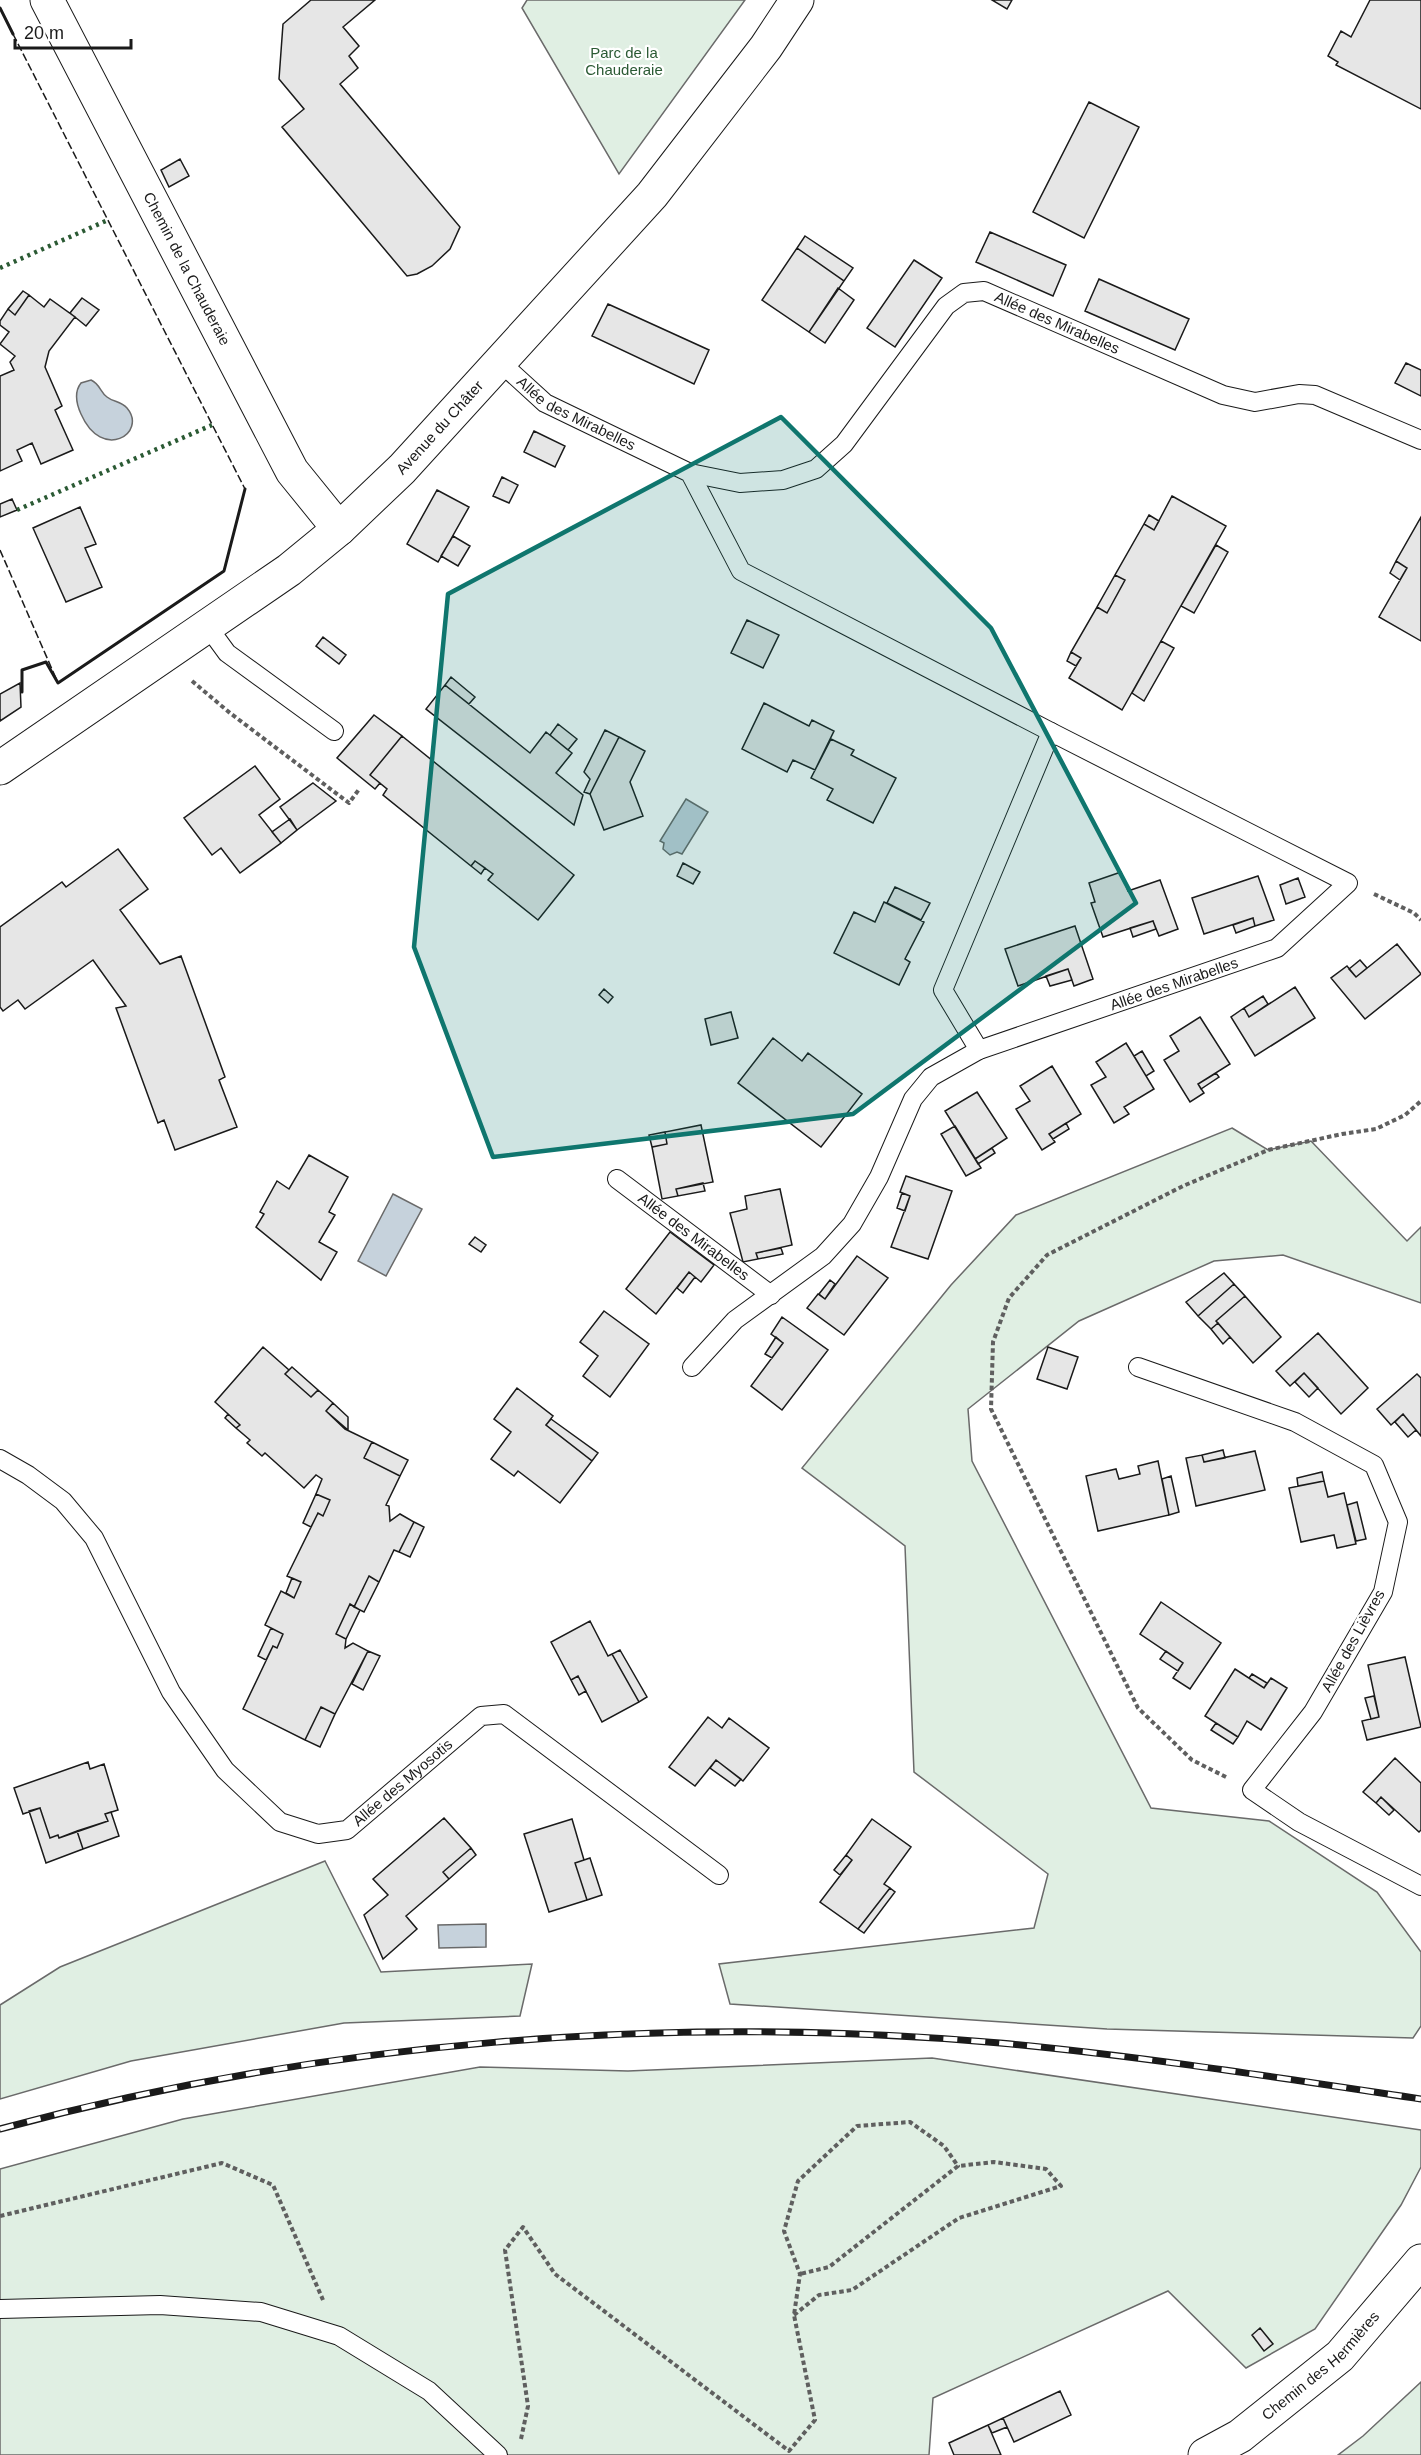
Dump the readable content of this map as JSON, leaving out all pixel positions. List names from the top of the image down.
{
  "streets": {
    "main road": ["Chemin de la Chauderaie", "Avenue du Châter", "Chemin des Hermières"],
    "lane": ["Allée des Mirabelles", "Allée des Lièvres", "Allée des Myosotis"]
  },
  "crossings": [
    ["Chemin de la Chauderaie", "Avenue du Châter"],
    ["Allée des Mirabelles", "Avenue du Châter"]
  ],
  "parks": ["Parc de la Chauderaie"],
  "scale_bar": "20 m"
}
